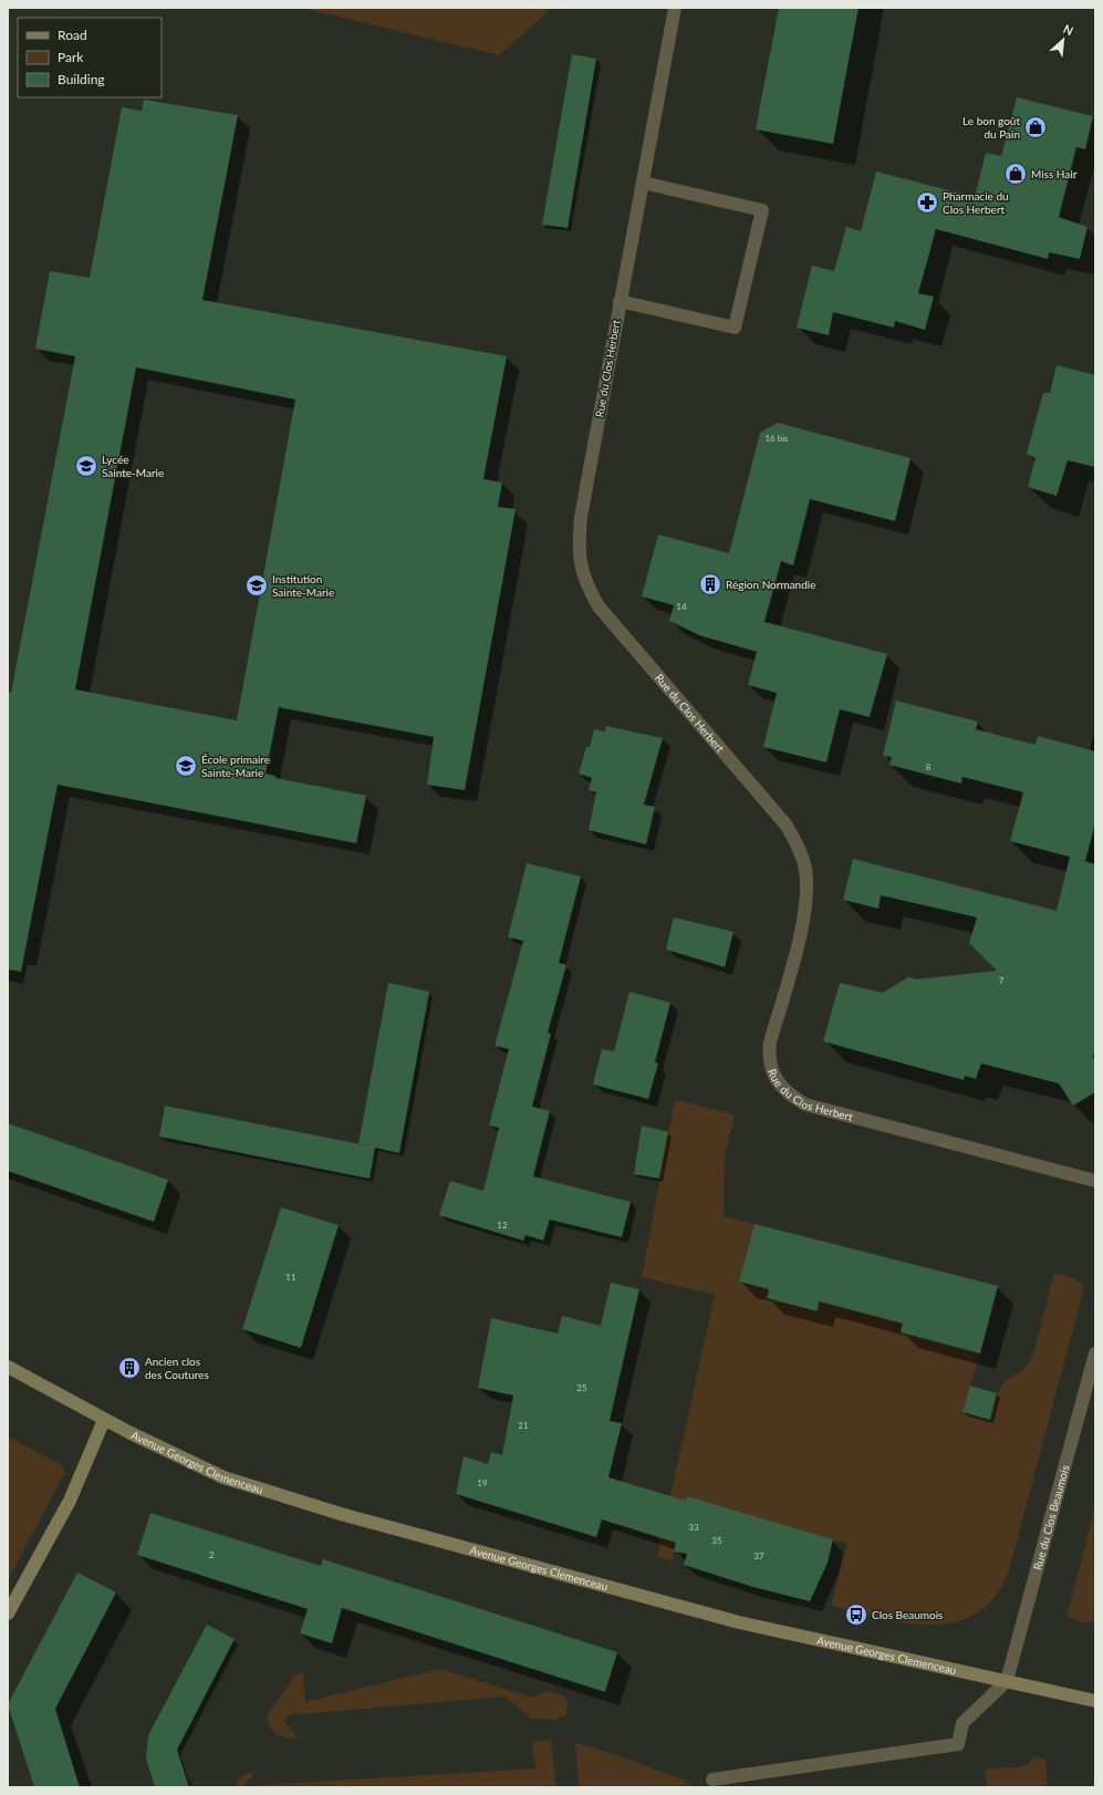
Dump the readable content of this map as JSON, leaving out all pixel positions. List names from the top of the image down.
{
  "streets": {
    "main road": ["Avenue Georges Clemenceau"],
    "street": ["Rue du Clos Herbert", "Rue du Clos Beaumois"]
  },
  "crossings": [
    ["Avenue Georges Clemenceau", "Rue du Clos Beaumois"]
  ],
  "places": {
    "shop": ["Le bon goût du Pain", "Miss Hair"],
    "pharmacy": ["Pharmacie du Clos Herbert"],
    "school or university": ["Lycée Sainte-Marie", "Institution Sainte-Marie", "École primaire Sainte-Marie"],
    "building": ["Région Normandie", "Ancien clos des Coutures"],
    "bus stop": ["Clos Beaumois"]
  },
  "house_numbers": [
    "16 bis",
    "14",
    "8",
    "7",
    "12",
    "11",
    "25",
    "21",
    "19",
    "33",
    "35",
    "2",
    "37"
  ],
  "legend": ["Road", "Park", "Building"],
  "north": "top right"
}
